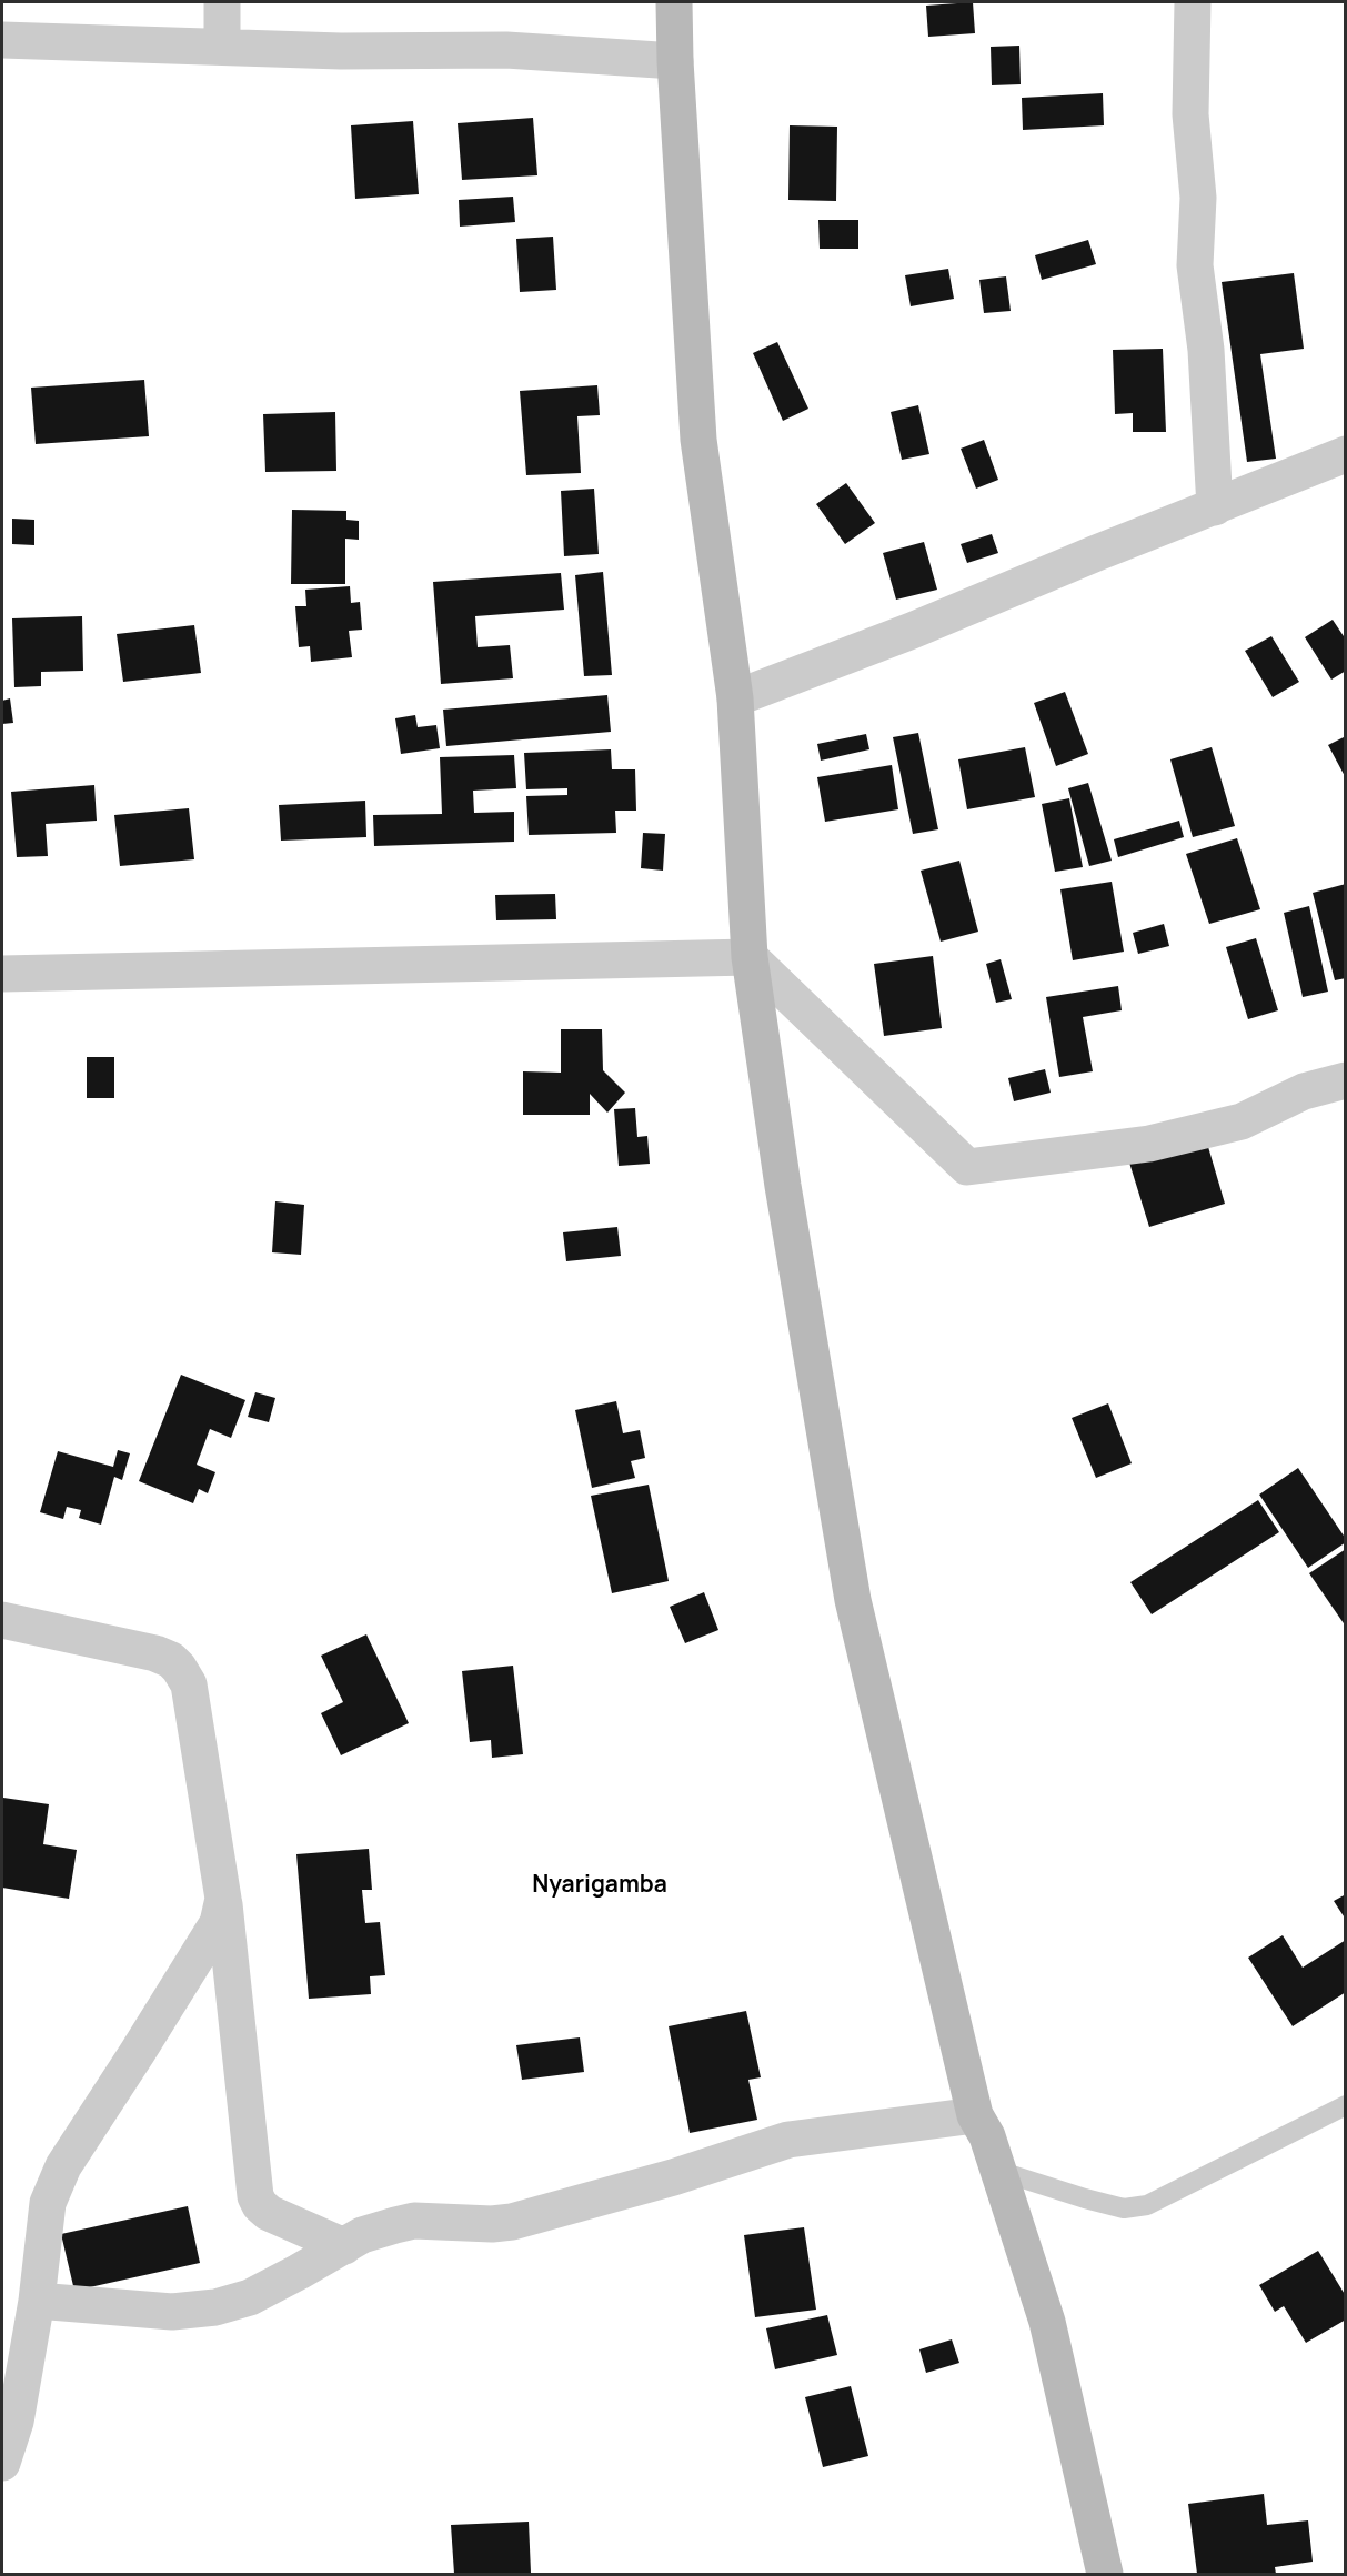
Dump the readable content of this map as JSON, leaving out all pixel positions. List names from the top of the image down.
{
  "districts": ["Nyarigamba"]
}
